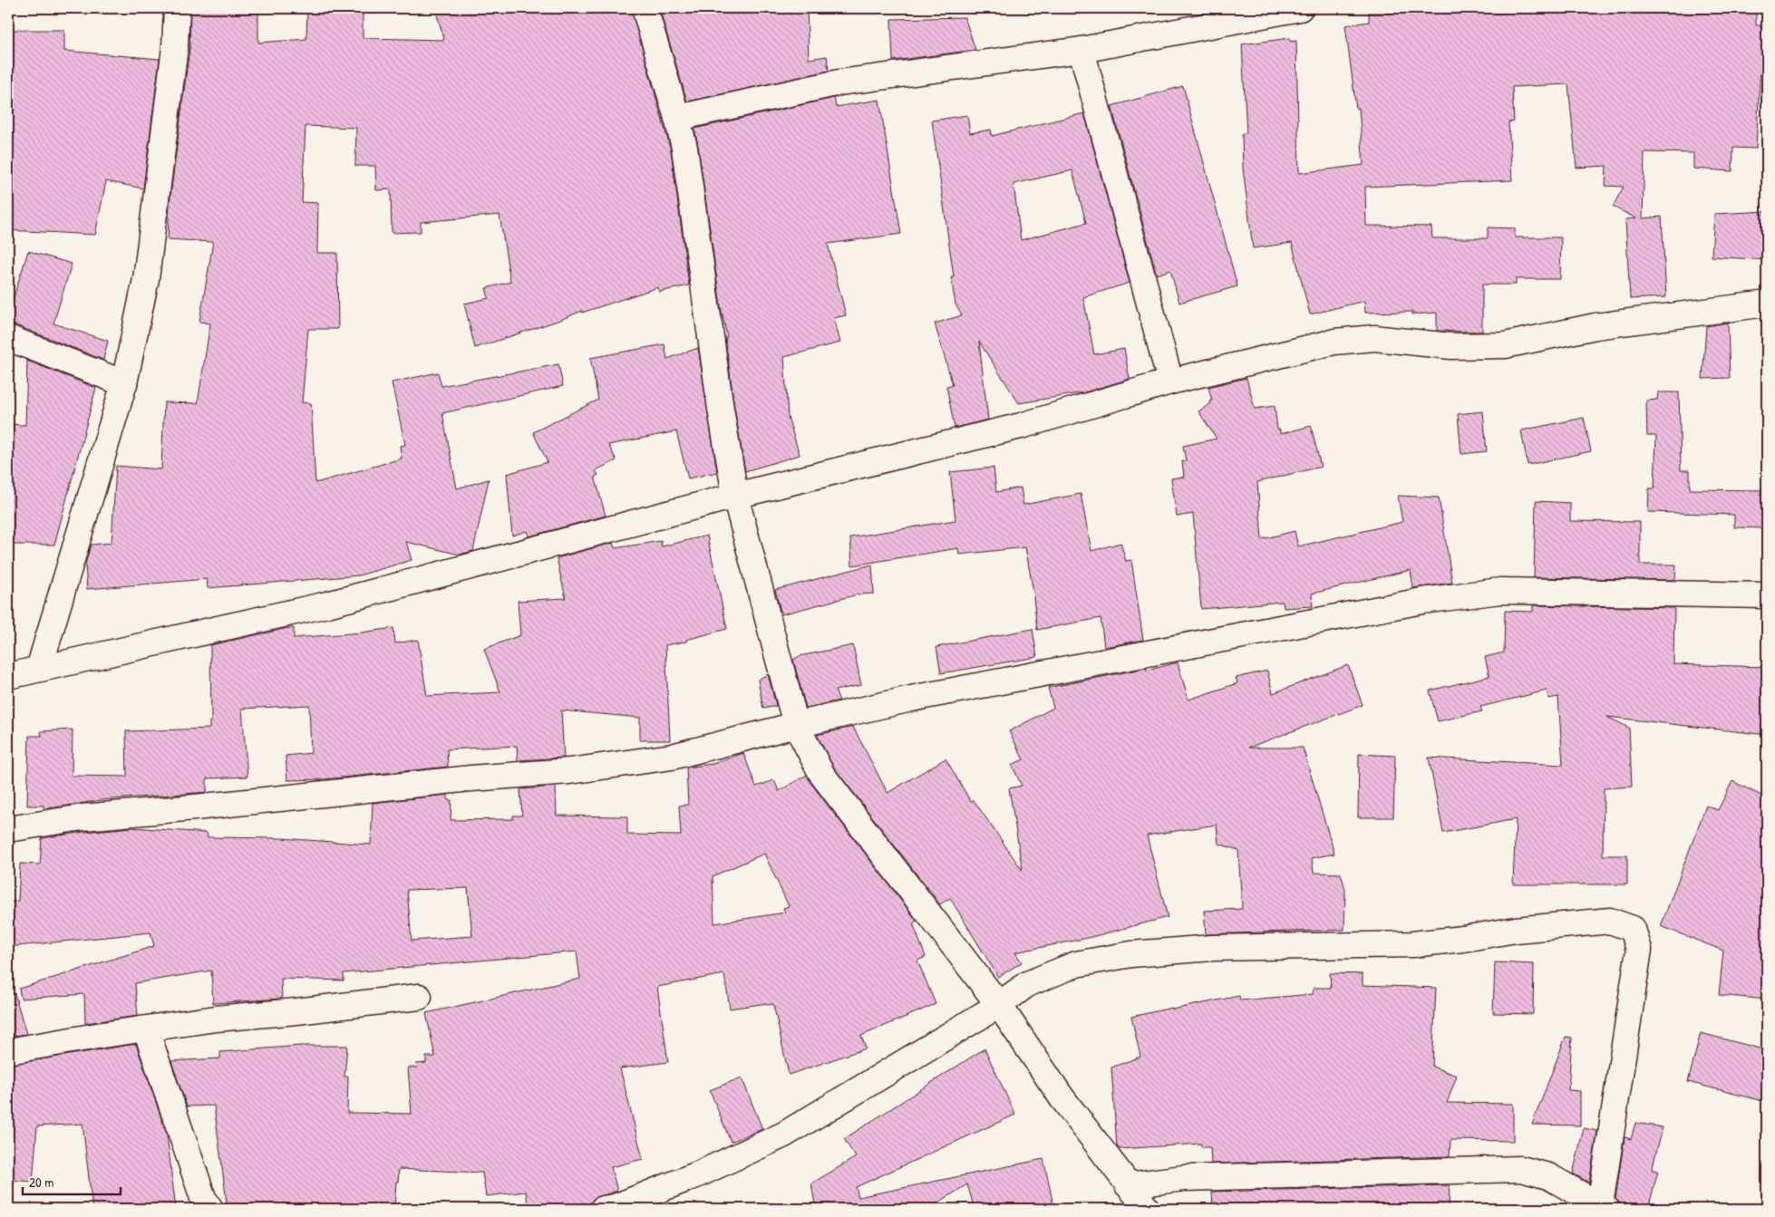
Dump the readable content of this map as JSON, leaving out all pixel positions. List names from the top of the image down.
{
  "scale_bar": "20 m"
}
